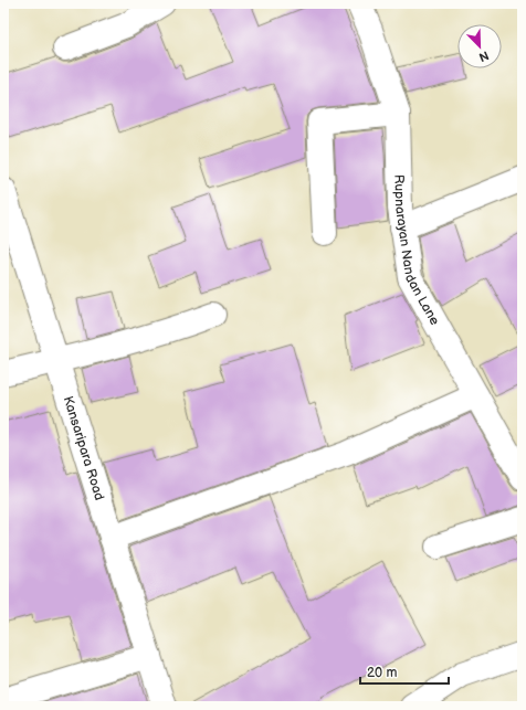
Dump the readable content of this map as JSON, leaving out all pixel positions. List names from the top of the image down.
{
  "streets": {
    "street": ["Rupnarayan Nandan Lane", "Kansaripara Road"]
  },
  "scale_bar": "20 m",
  "north": "bottom right"
}
